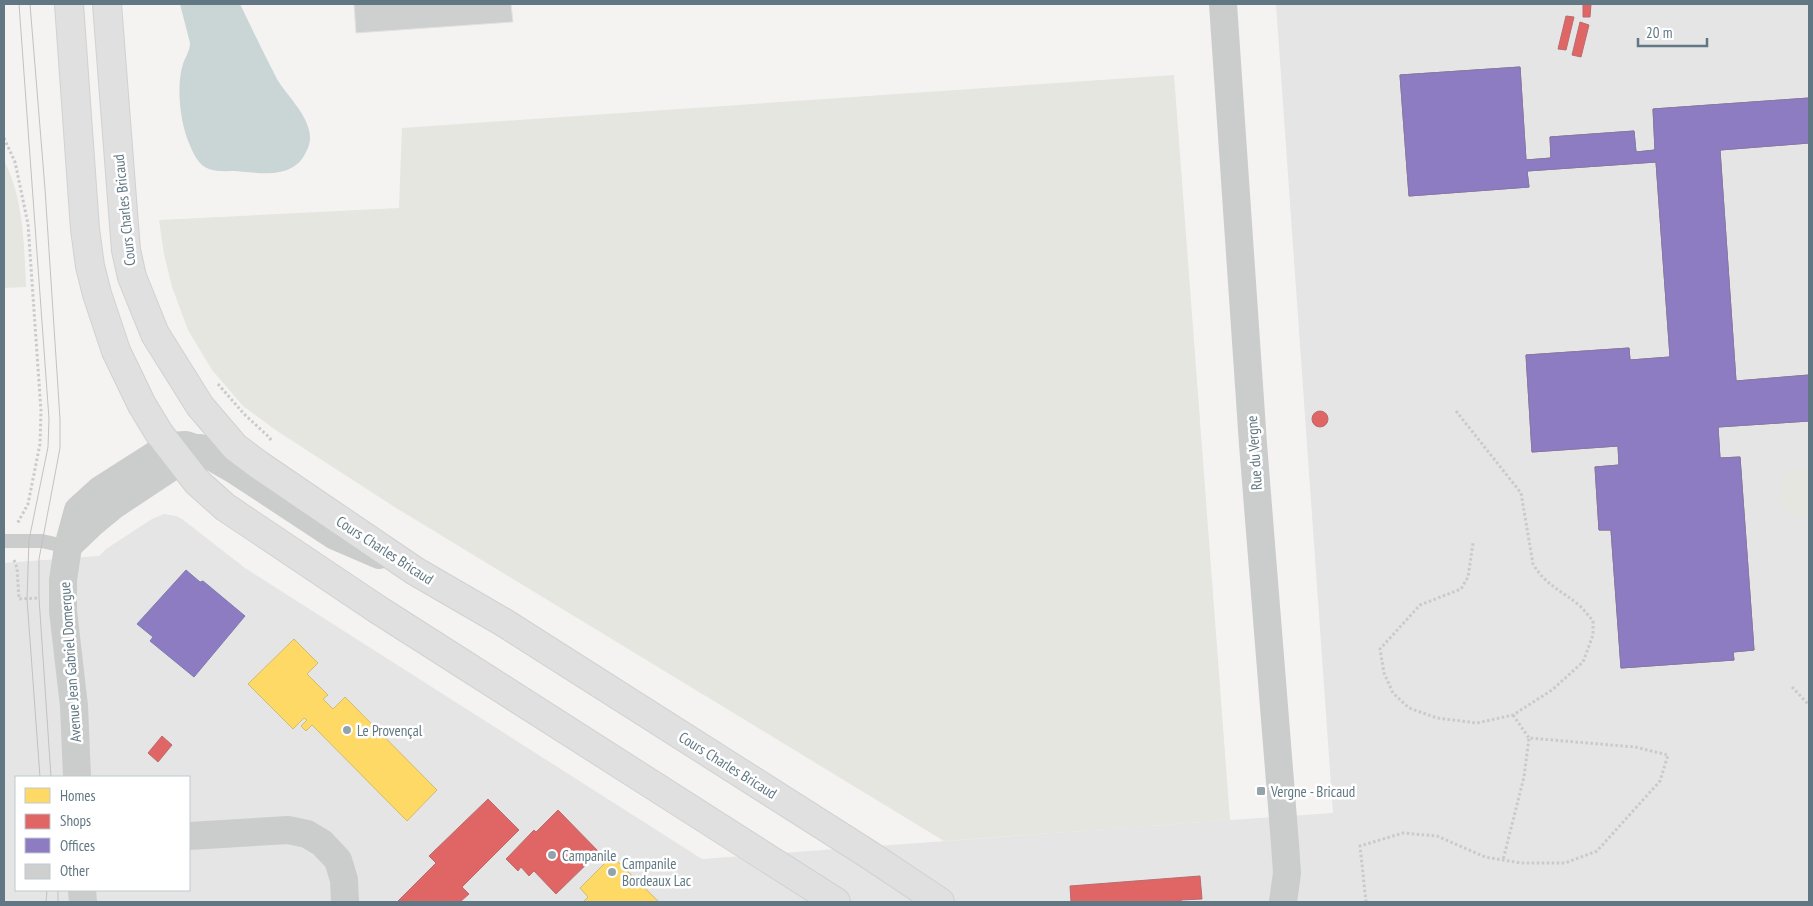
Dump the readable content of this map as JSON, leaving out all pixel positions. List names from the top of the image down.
{
  "streets": {
    "main road": ["Cours Charles Bricaud"],
    "street": ["Rue du Vergne", "Avenue Jean Gabriel Domergue"]
  },
  "crossings": [
    ["Cours Charles Bricaud", "Avenue Jean Gabriel Domergue"]
  ],
  "places": {
    "other": ["Le Provençal", "Campanile", "Campanile Bordeaux Lac"],
    "transit": ["Vergne - Bricaud"]
  },
  "legend": [
    "Homes",
    "Shops",
    "Offices",
    "Other"
  ],
  "scale_bar": "20 m"
}
